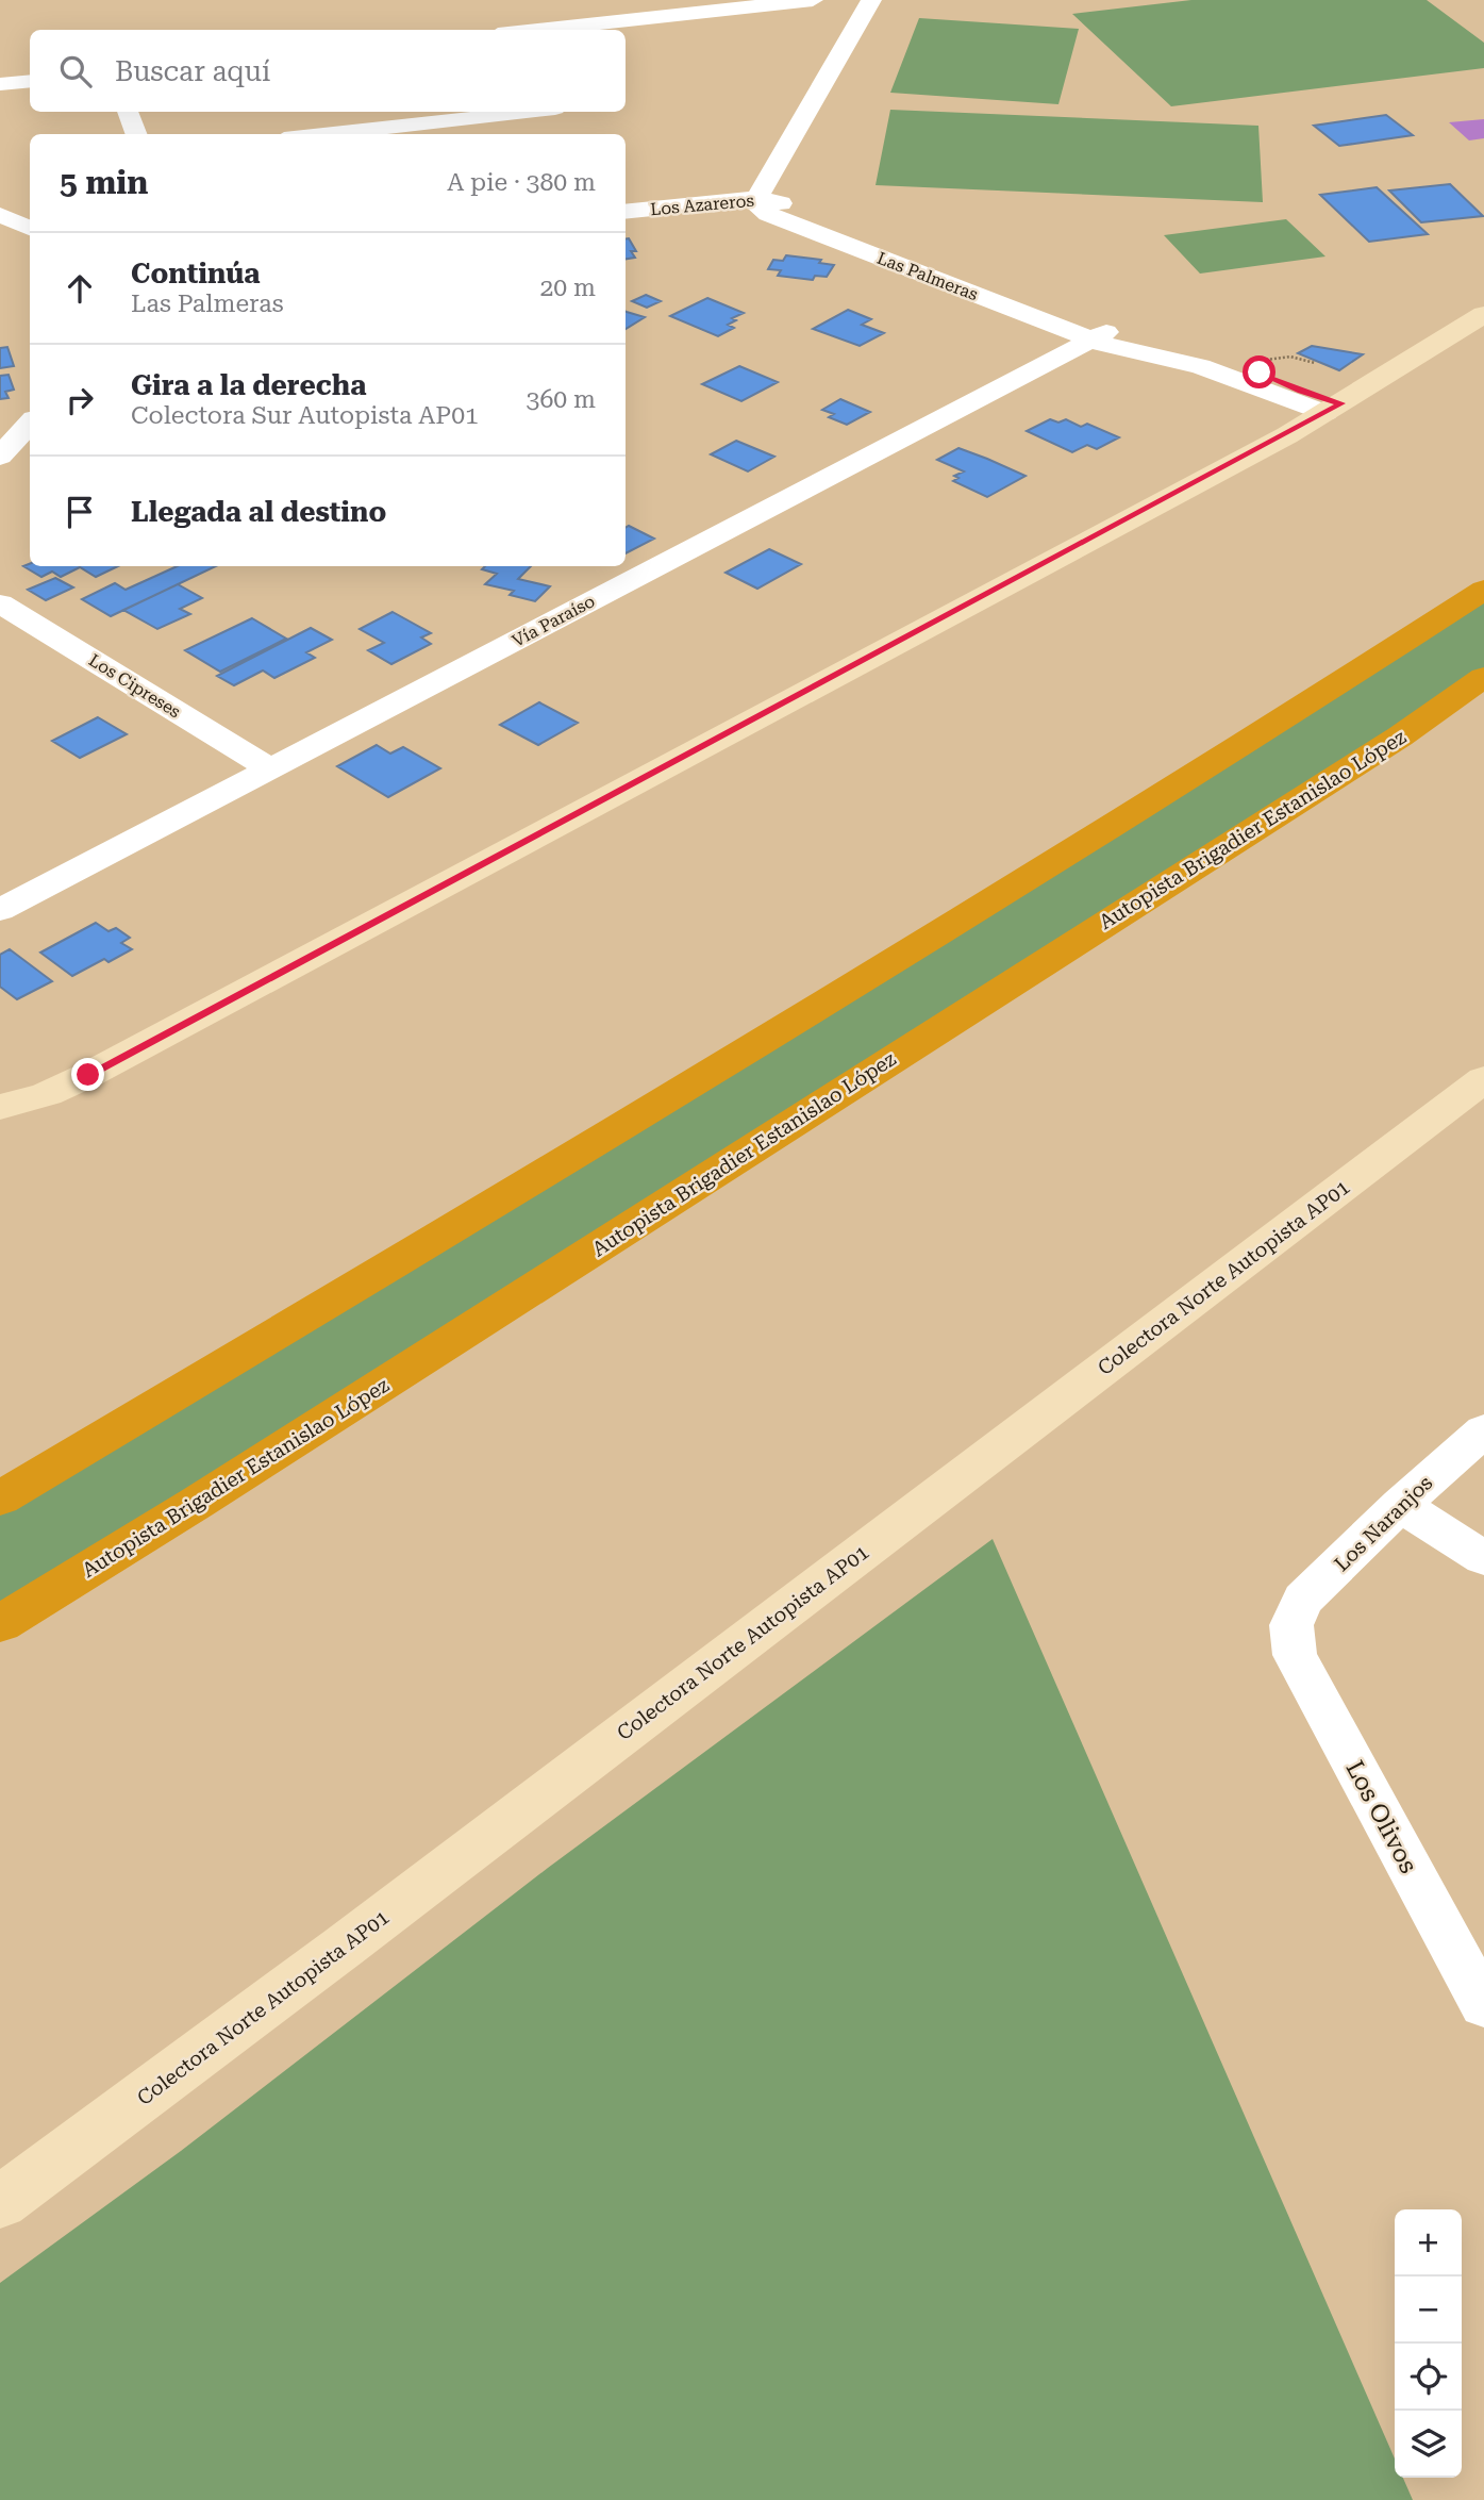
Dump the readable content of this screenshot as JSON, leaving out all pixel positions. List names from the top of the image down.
{
  "streets": {
    "highway": ["Autopista Brigadier Estanislao López"],
    "main road": ["Colectora Norte Autopista AP01"],
    "street": [
      "Los Azareros",
      "Las Palmeras",
      "Vía Paraíso",
      "Los Cipreses",
      "Los Naranjos",
      "Los Olivos"
    ]
  },
  "crossings": [
    ["Los Azareros", "Las Palmeras"],
    ["Las Palmeras", "Vía Paraíso"],
    ["Vía Paraíso", "Los Cipreses"],
    ["Los Naranjos", "Los Olivos"]
  ],
  "page": {
    "search": "Buscar aquí",
    "heading": ["5 min", "A pie · 380 m"],
    "list": [
      ["Continúa", "Las Palmeras", "20 m"],
      ["Gira a la derecha", "Colectora Sur Autopista AP01", "360 m"],
      "Llegada al destino"
    ],
    "map_buttons": ["+", "−"]
  }
}
